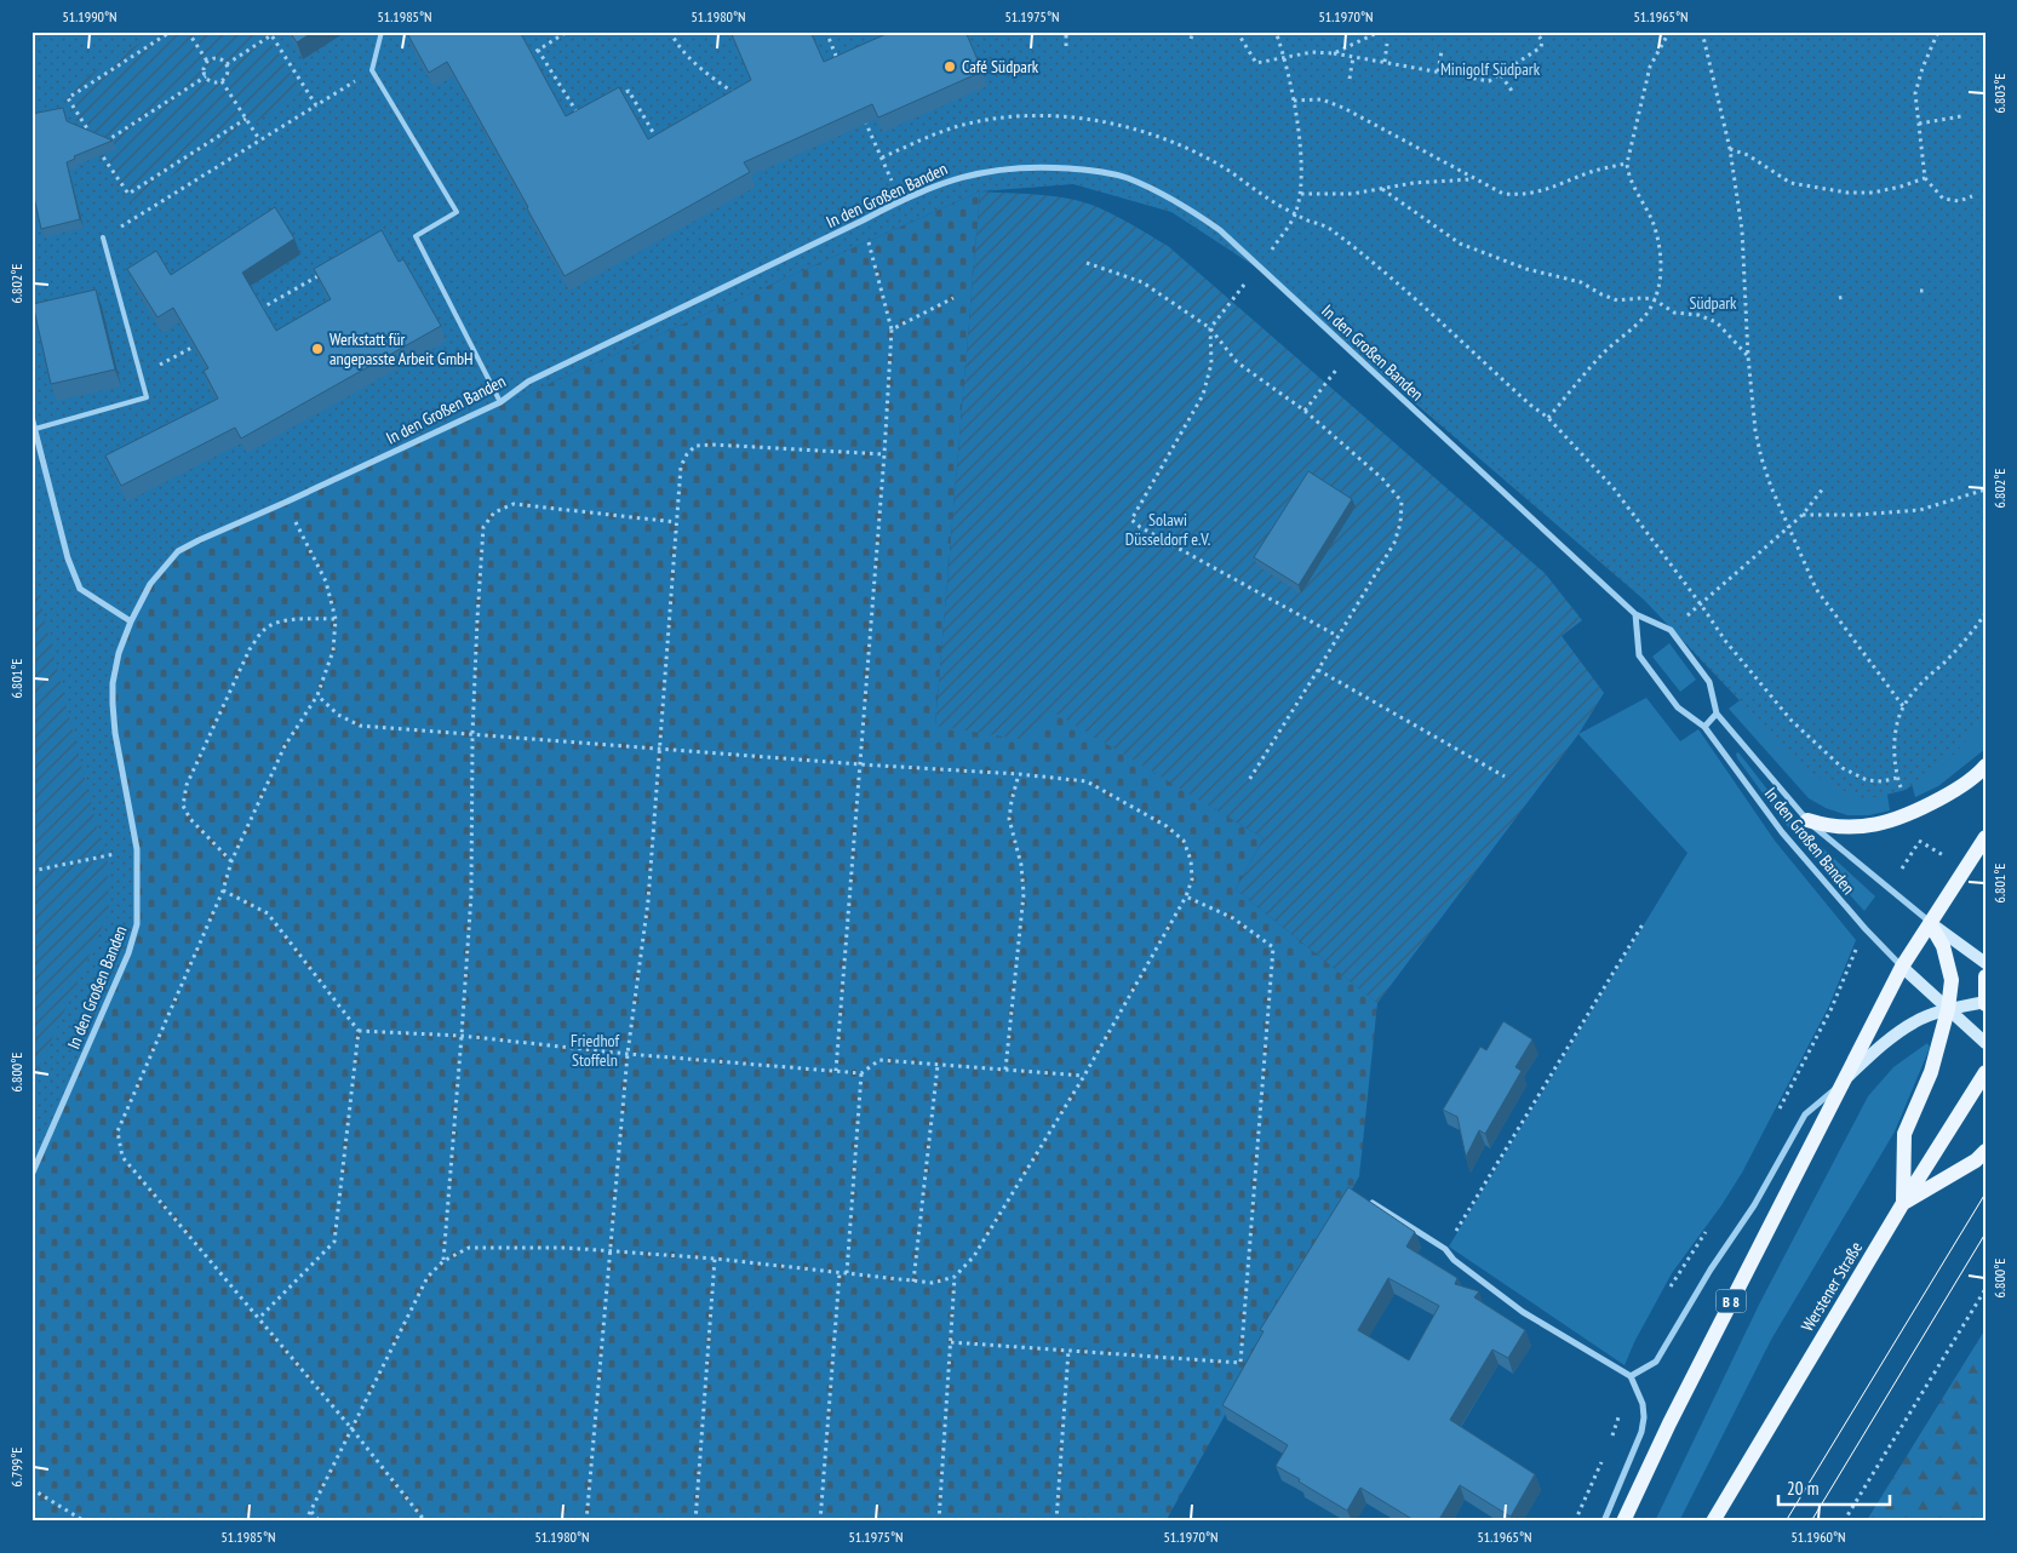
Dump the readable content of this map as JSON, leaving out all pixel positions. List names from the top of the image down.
{
  "streets": {
    "main road": ["Werstener Straße", "B 8"],
    "street": ["In den Großen Banden"]
  },
  "crossings": [
    ["In den Großen Banden", "B 8"]
  ],
  "parks": [
    "Minigolf Südpark",
    "Südpark",
    "Solawi Düsseldorf e.V.",
    "Friedhof Stoffeln"
  ],
  "places": ["Café Südpark", "Werkstatt für angepasste Arbeit GmbH"],
  "scale_bar": "20 m",
  "coordinates": [
    "51.1990°N",
    "51.1985°N",
    "51.1980°N",
    "51.1975°N",
    "51.1970°N",
    "51.1965°N",
    "6.803°E",
    "6.802°E",
    "6.801°E",
    "6.800°E",
    "6.799°E",
    "51.1960°N"
  ]
}
